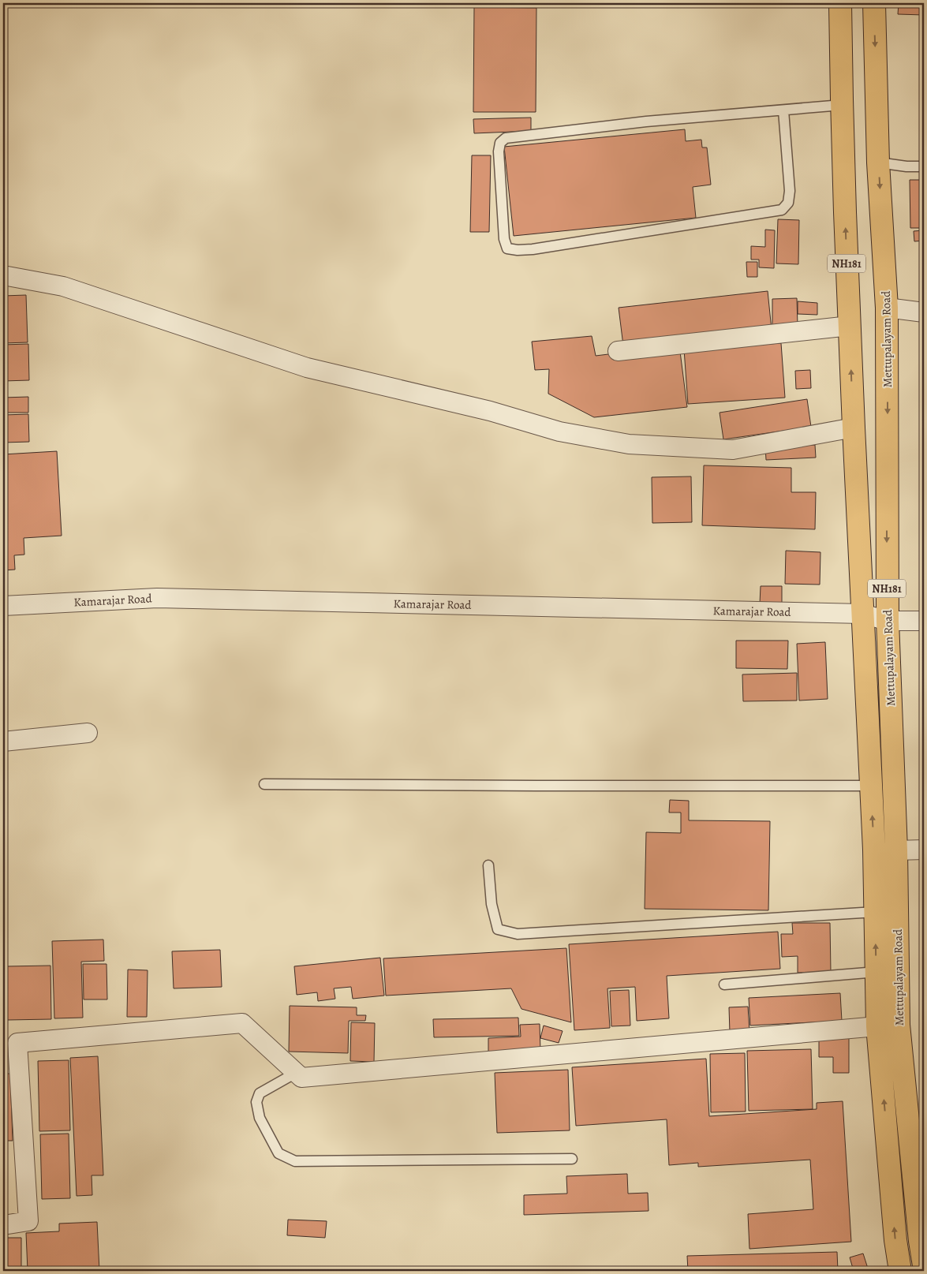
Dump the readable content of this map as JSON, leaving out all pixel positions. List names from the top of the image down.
{
  "streets": {
    "highway": ["NH181", "Mettupalayam Road"],
    "street": ["Kamarajar Road"]
  },
  "crossings": [
    ["NH181", "Mettupalayam Road"],
    ["Mettupalayam Road", "Kamarajar Road"]
  ]
}
